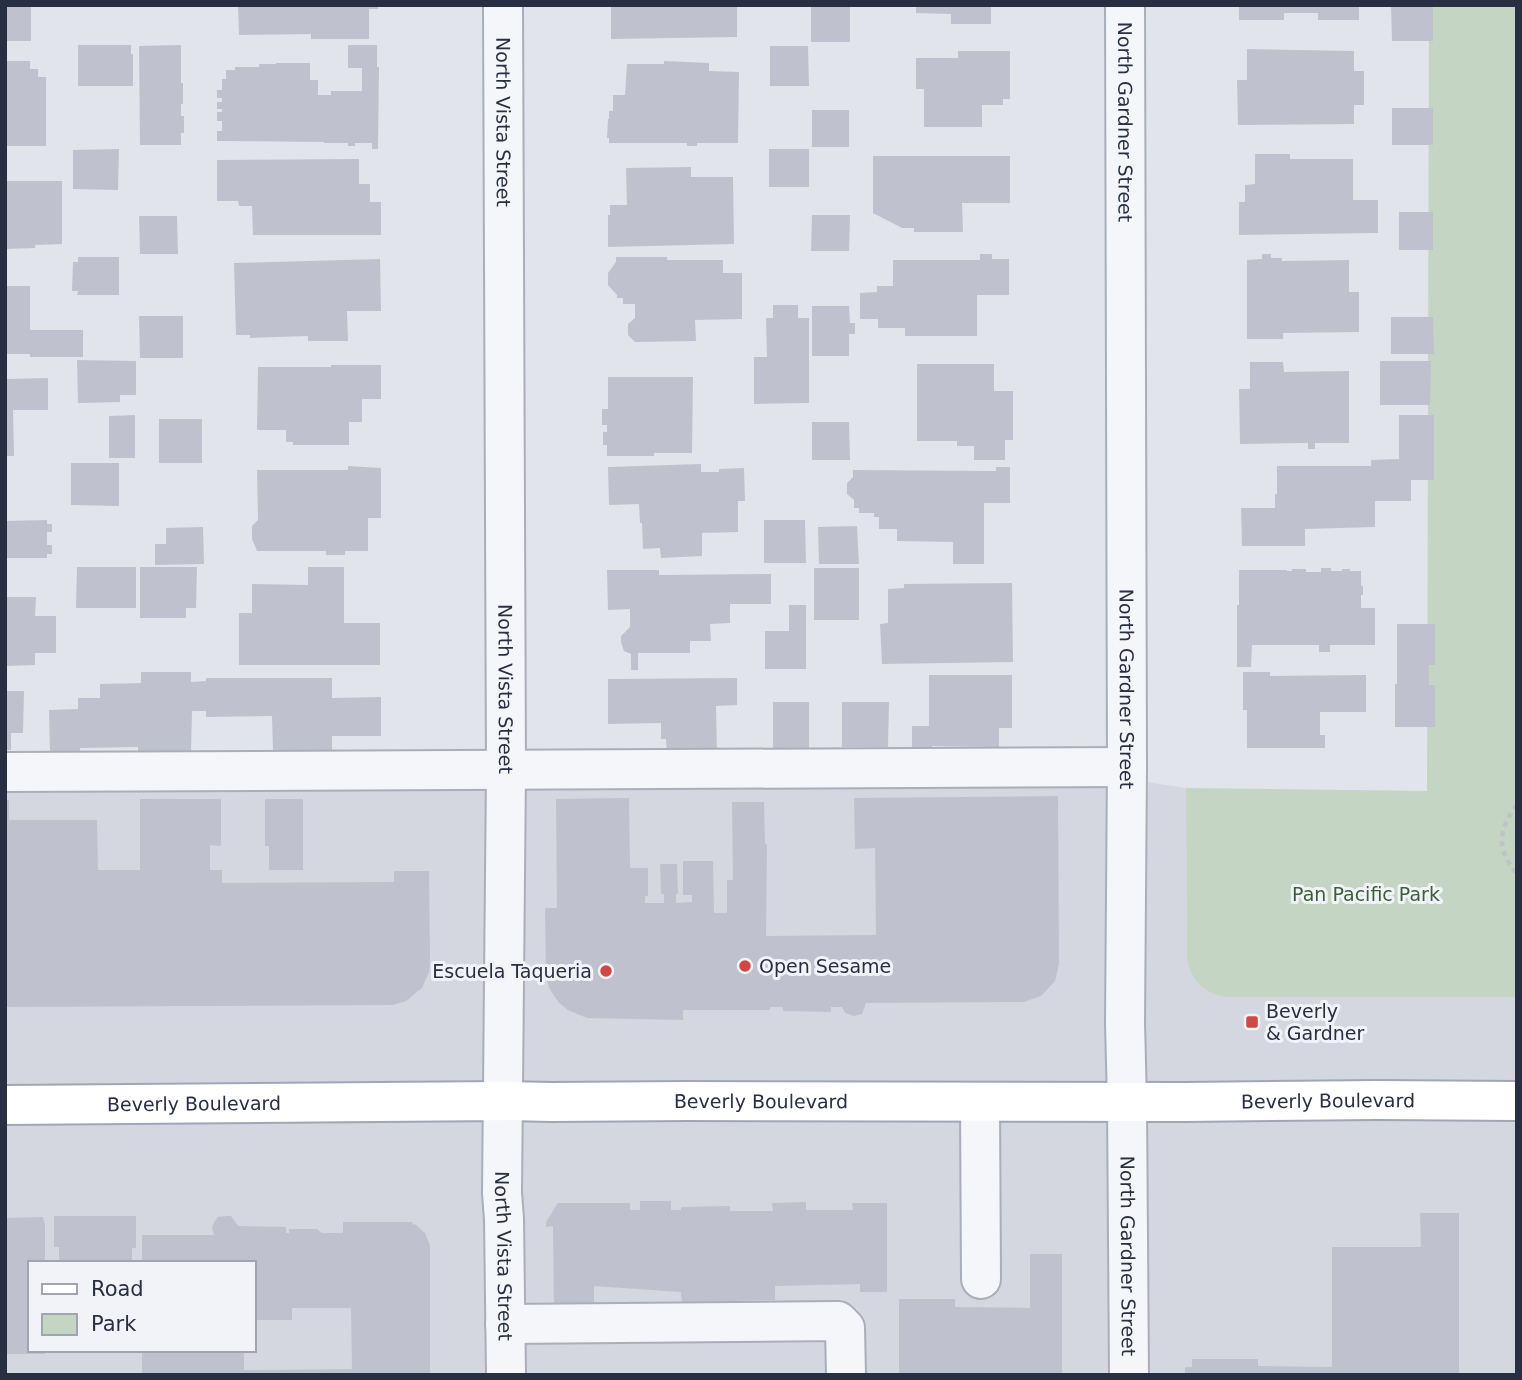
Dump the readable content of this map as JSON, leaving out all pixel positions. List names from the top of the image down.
{
  "streets": {
    "main road": ["Beverly Boulevard"],
    "street": ["North Vista Street", "North Gardner Street"]
  },
  "crossings": [
    ["North Vista Street", "Beverly Boulevard"],
    ["North Gardner Street", "Beverly Boulevard"]
  ],
  "parks": ["Pan Pacific Park"],
  "places": {
    "other": ["Open Sesame", "Escuela Taqueria"],
    "transit": ["Beverly & Gardner"]
  },
  "legend": ["Road", "Park"]
}
